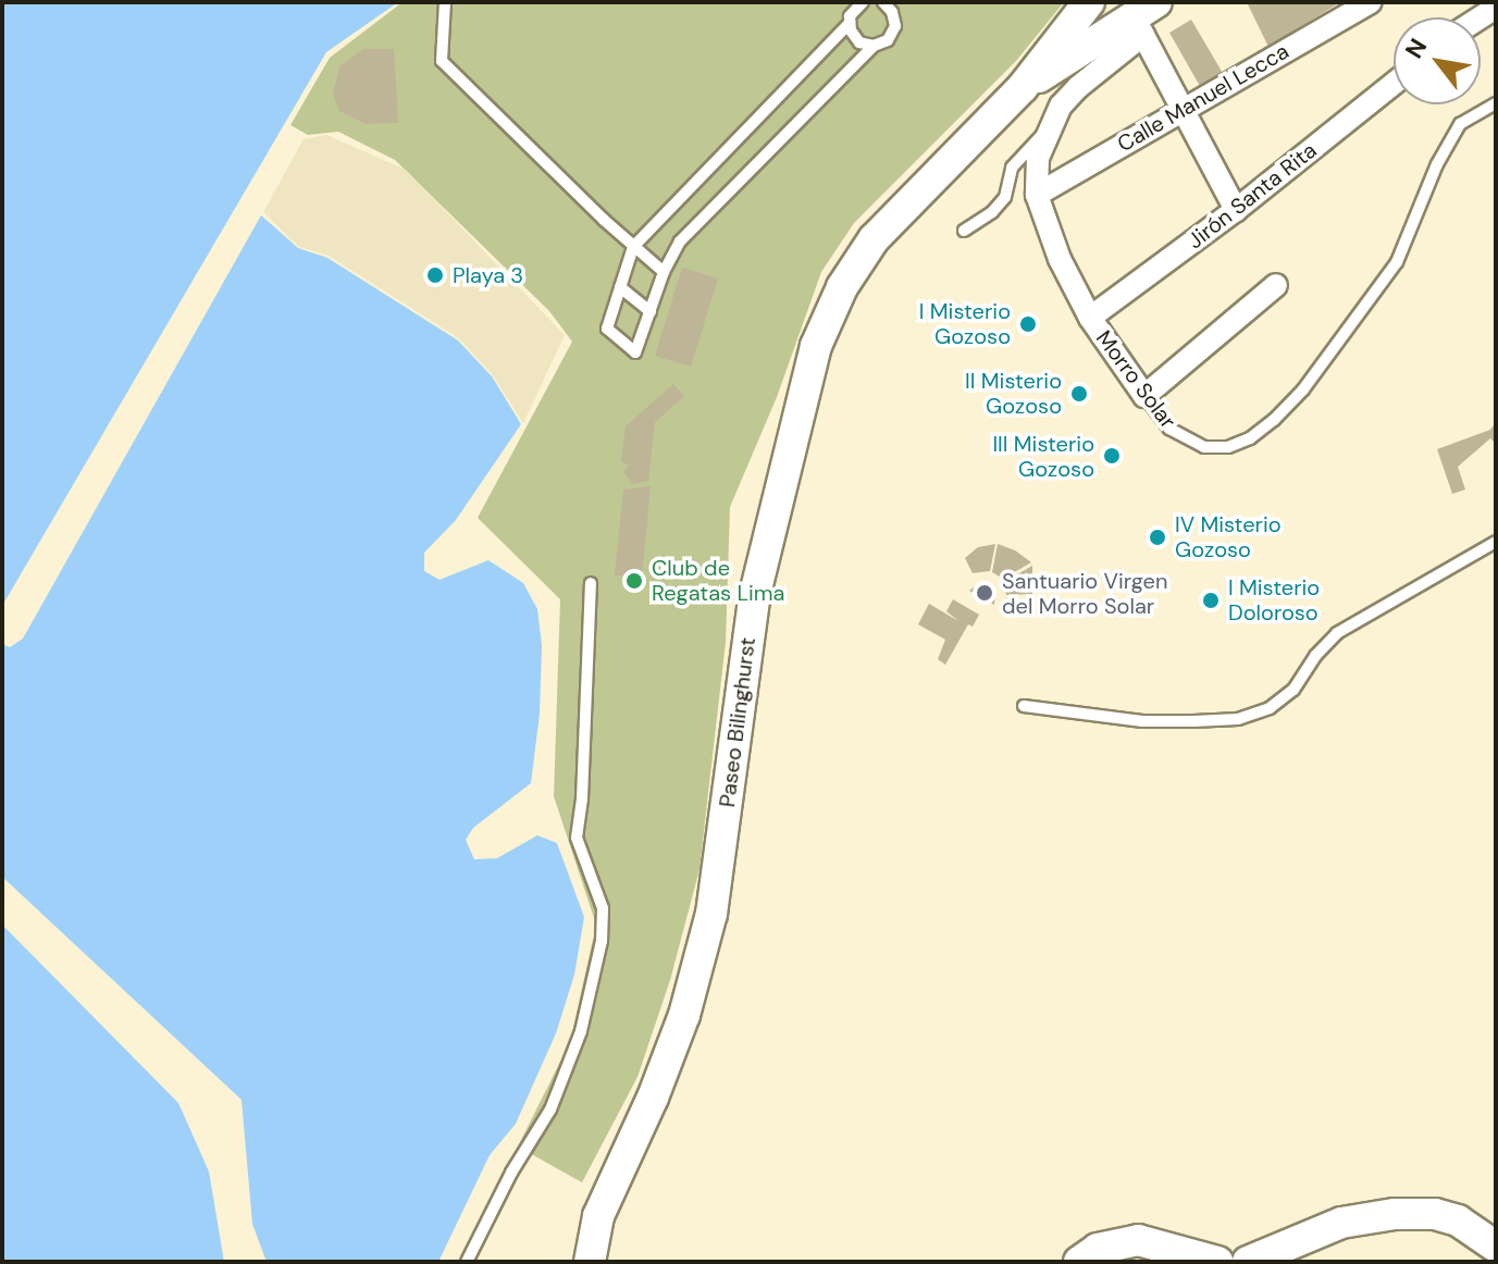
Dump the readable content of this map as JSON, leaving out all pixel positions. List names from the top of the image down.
{
  "streets": {
    "main road": ["Paseo Bilinghurst"],
    "street": ["Calle Manuel Lecca", "Jirón Santa Rita", "Morro Solar"]
  },
  "crossings": [
    ["Calle Manuel Lecca", "Morro Solar"],
    ["Jirón Santa Rita", "Morro Solar"]
  ],
  "places": [
    "Playa 3",
    "I Misterio Gozoso",
    "II Misterio Gozoso",
    "III Misterio Gozoso",
    "IV Misterio Gozoso",
    "Club de Regatas Lima",
    "Santuario Virgen del Morro Solar",
    "I Misterio Doloroso"
  ],
  "north": "top left"
}
